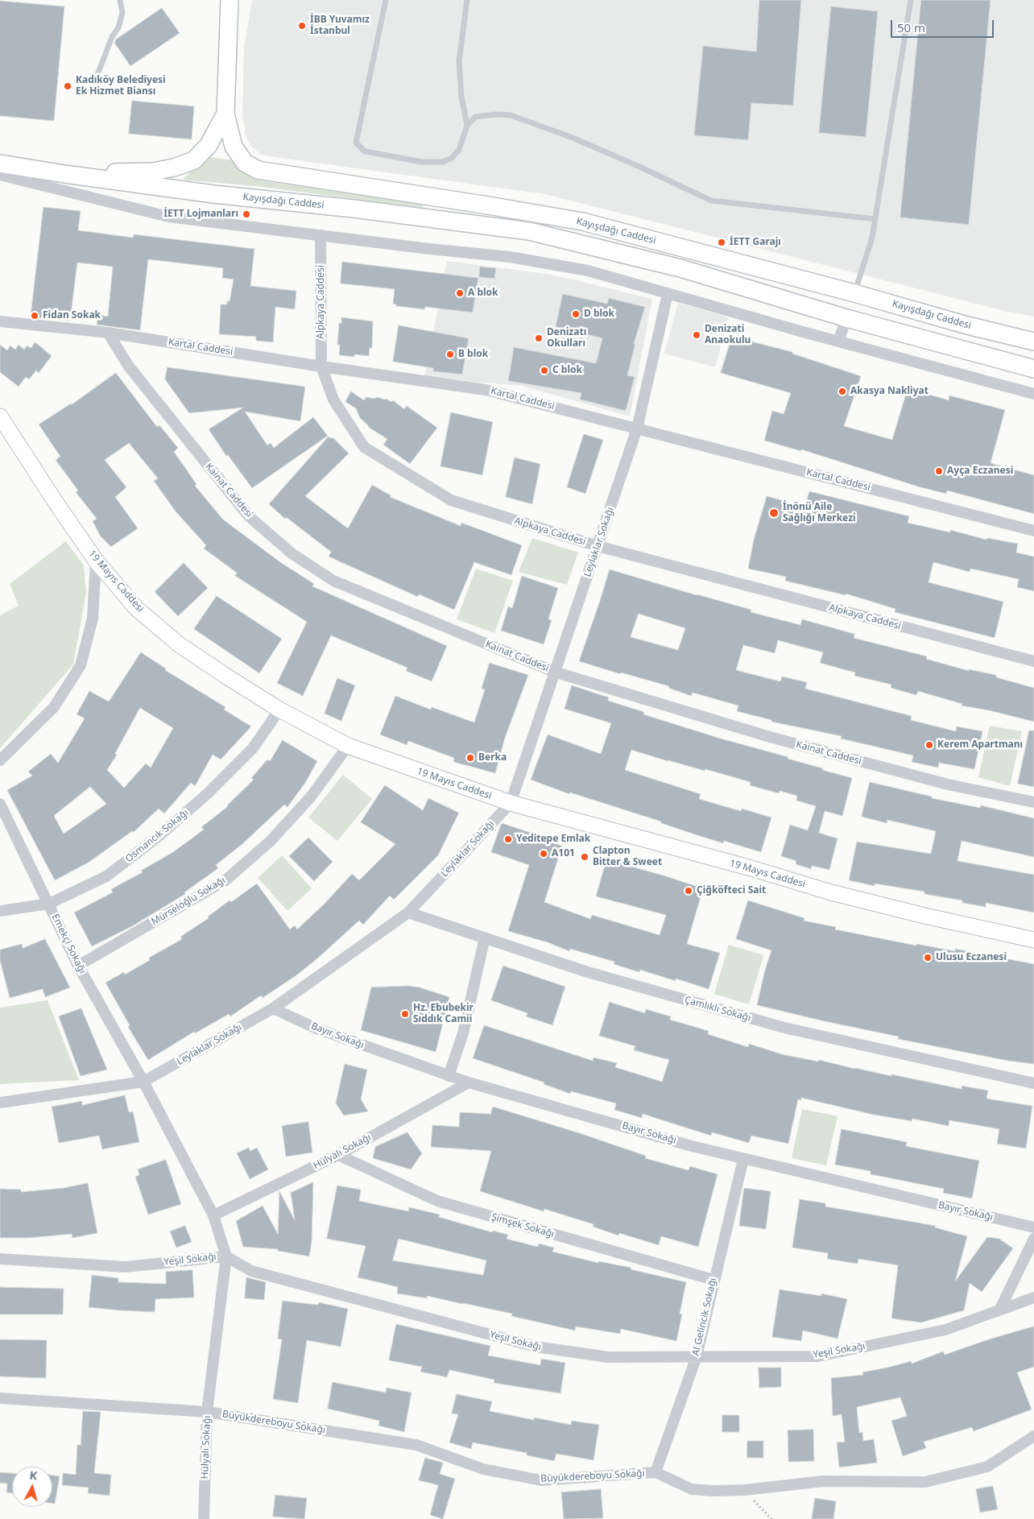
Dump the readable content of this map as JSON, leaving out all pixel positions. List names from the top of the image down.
{
  "streets": {
    "main road": ["Kayışdağı Caddesi"],
    "street": [
      "Alpkaya Caddesi",
      "Kartal Caddesi",
      "Kainat Caddesi",
      "Leylaklar Sokağı",
      "19 Mayıs Caddesi",
      "Osmancık Sokağı",
      "Mürseloğlu Sokağı",
      "Emekçi Sokağı",
      "Çamlıklı Sokağı",
      "Bayır Sokağı",
      "Hülyalı Sokağı",
      "Şimşek Sokağı",
      "Yeşil Sokağı",
      "Al Gelincik Sokağı",
      "Büyükdereboyu Sokağı"
    ]
  },
  "crossings": [
    ["Alpkaya Caddesi", "Kartal Caddesi"],
    ["Alpkaya Caddesi", "Leylaklar Sokağı"],
    ["Kartal Caddesi", "Kainat Caddesi"],
    ["Kartal Caddesi", "Leylaklar Sokağı"],
    ["Kainat Caddesi", "Leylaklar Sokağı"],
    ["Leylaklar Sokağı", "19 Mayıs Caddesi"],
    ["Leylaklar Sokağı", "Emekçi Sokağı"],
    ["Leylaklar Sokağı", "Çamlıklı Sokağı"],
    ["Leylaklar Sokağı", "Bayır Sokağı"],
    ["19 Mayıs Caddesi", "Osmancık Sokağı"],
    ["19 Mayıs Caddesi", "Mürseloğlu Sokağı"],
    ["Osmancık Sokağı", "Emekçi Sokağı"],
    ["Mürseloğlu Sokağı", "Emekçi Sokağı"],
    ["Bayır Sokağı", "Hülyalı Sokağı"],
    ["Bayır Sokağı", "Al Gelincik Sokağı"],
    ["Hülyalı Sokağı", "Şimşek Sokağı"],
    ["Hülyalı Sokağı", "Yeşil Sokağı"],
    ["Hülyalı Sokağı", "Büyükdereboyu Sokağı"],
    ["Şimşek Sokağı", "Al Gelincik Sokağı"],
    ["Yeşil Sokağı", "Al Gelincik Sokağı"],
    ["Al Gelincik Sokağı", "Büyükdereboyu Sokağı"]
  ],
  "places": [
    "İBB Yuvamız İstanbul",
    "Kadıköy Belediyesi Ek Hizmet Biansı",
    "İETT Lojmanları",
    "İETT Garajı",
    "A blok",
    "D blok",
    "Fidan Sokak",
    "Denizati Anaokulu",
    "Denizatı Okulları",
    "B blok",
    "C blok",
    "Akasya Nakliyat",
    "Ayça Eczanesi",
    "İnönü Aile Sağlığı Merkezi",
    "Kerem Apartmanı",
    "Berka",
    "Yeditepe Emlak",
    "A101",
    "Clapton Bitter & Sweet",
    "Çiğköfteci Sait",
    "Ulusu Eczanesi",
    "Hz. Ebubekir Sıddık Camii"
  ],
  "scale_bar": "50 m",
  "north": "top"
}
